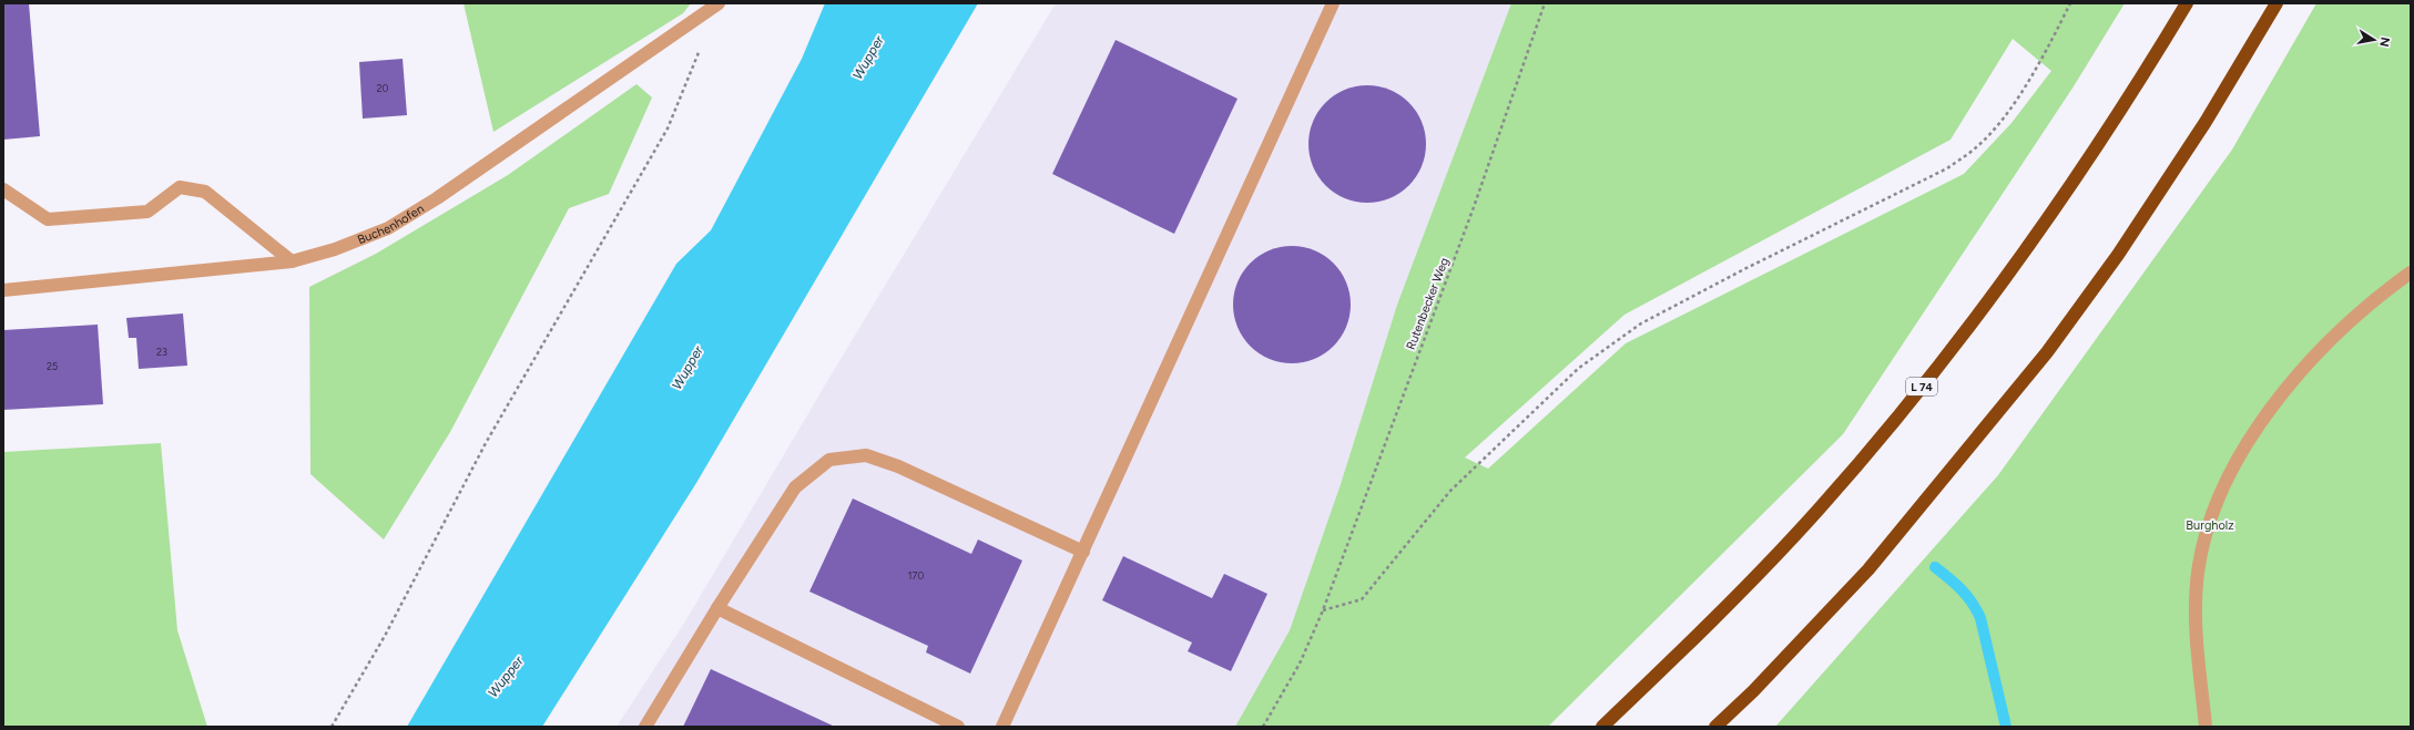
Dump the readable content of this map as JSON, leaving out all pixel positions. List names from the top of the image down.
{
  "streets": {
    "highway": ["L 74"],
    "lane": ["Buchenhofen"],
    "path": ["Rutenbecker Weg"]
  },
  "water": ["Wupper"],
  "parks": ["Burgholz"],
  "house_numbers": [
    "20",
    "23",
    "25",
    "170"
  ],
  "north": "right"
}
